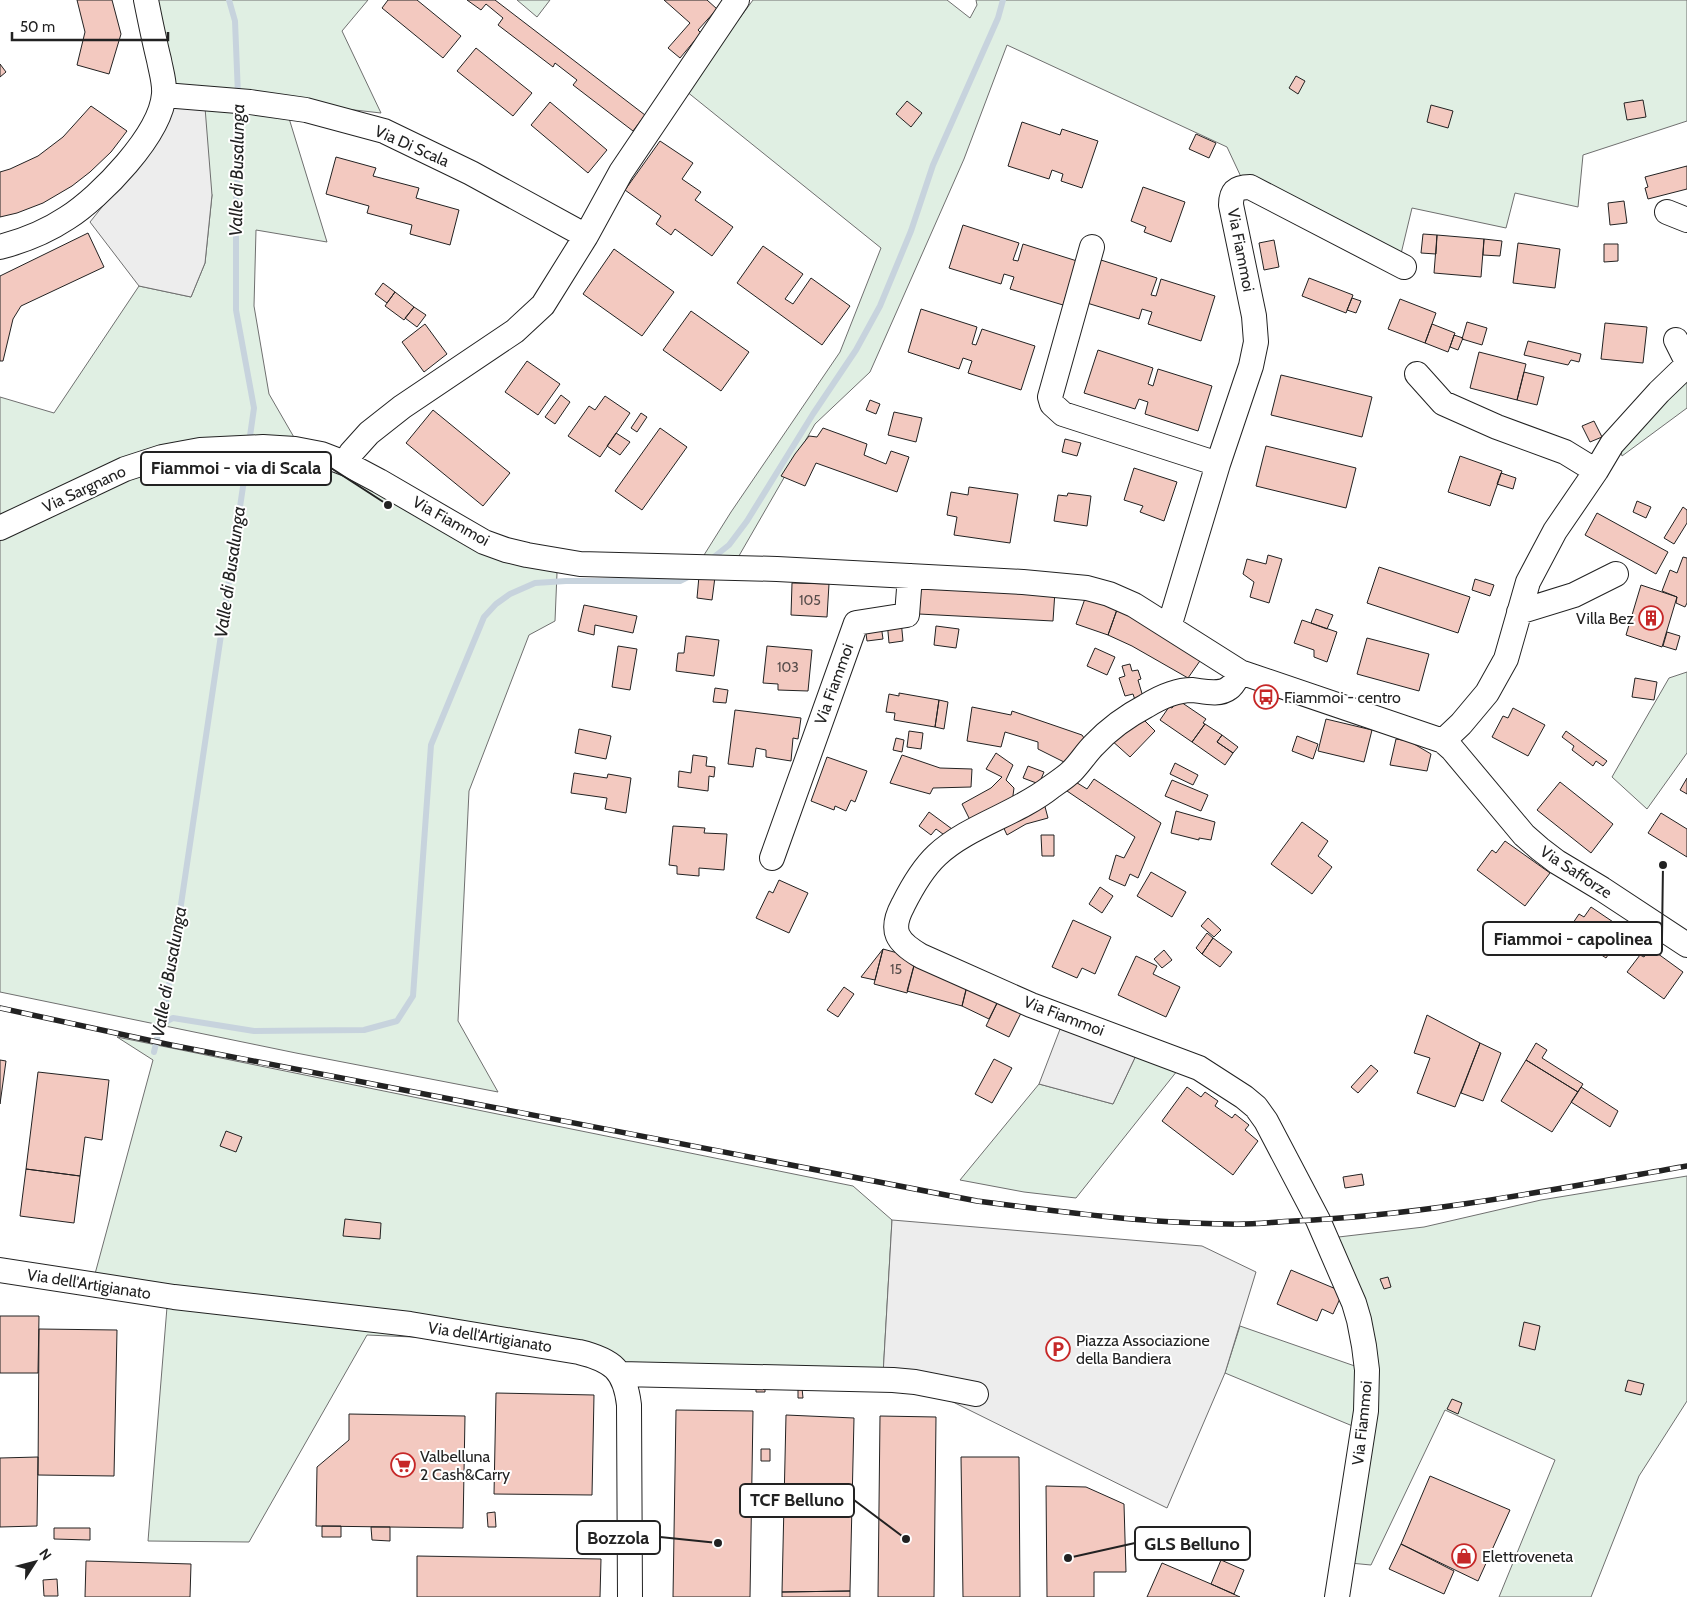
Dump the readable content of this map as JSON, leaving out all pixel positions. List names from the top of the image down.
{
  "streets": {
    "street": [
      "Via Di Scala",
      "Via Fiammoi",
      "Via Sargnano",
      "Via Safforze",
      "Via dell'Artigianato"
    ]
  },
  "crossings": [
    ["Via Fiammoi", "Via Sargnano"]
  ],
  "water": ["Valle di Busalunga"],
  "places": {
    "other": [
      "Fiammoi - via di Scala",
      "Fiammoi - capolinea",
      "TCF Belluno",
      "Bozzola",
      "GLS Belluno"
    ],
    "building": ["Villa Bez"],
    "bus stop": ["Fiammoi - centro"],
    "parking": ["Piazza Associazione della Bandiera"],
    "supermarket": ["Valbelluna 2 Cash&Carry"],
    "shop": ["Elettroveneta"]
  },
  "house_numbers": ["105", "103", "15"],
  "scale_bar": "50 m",
  "north": "top right"
}
